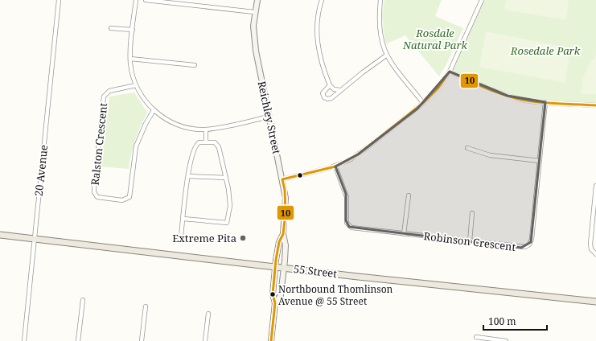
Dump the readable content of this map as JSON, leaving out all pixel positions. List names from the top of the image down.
{
  "streets": {
    "main road": ["55 Street"],
    "street": [
      "Reichley Street",
      "Ralston Crescent",
      "20 Avenue",
      "Robinson Crescent"
    ]
  },
  "crossings": [
    ["Reichley Street", "55 Street"],
    ["20 Avenue", "55 Street"]
  ],
  "parks": ["Rosdale Natural Park", "Rosedale Park"],
  "places": ["Extreme Pita", "Northbound Thomlinson Avenue @ 55 Street"],
  "lines": ["transit line 10"],
  "scale_bar": "100 m"
}
